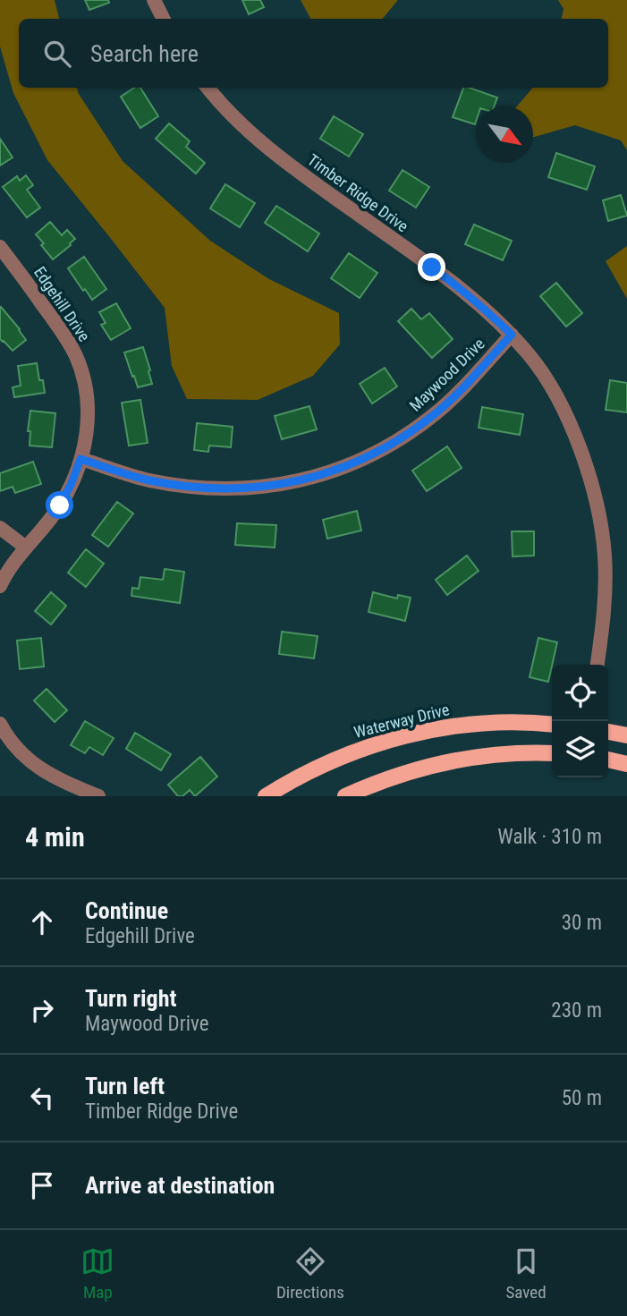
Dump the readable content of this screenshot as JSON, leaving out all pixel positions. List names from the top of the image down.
{
  "streets": {
    "main road": ["Waterway Drive"],
    "street": ["Timber Ridge Drive", "Edgehill Drive", "Maywood Drive"]
  },
  "crossings": [
    ["Timber Ridge Drive", "Maywood Drive"],
    ["Edgehill Drive", "Maywood Drive"]
  ],
  "north": "bottom right",
  "page": {
    "search": "Search here",
    "heading": ["4 min", "Walk · 310 m"],
    "list": [
      ["Continue", "Edgehill Drive", "30 m"],
      ["Turn right", "Maywood Drive", "230 m"],
      ["Turn left", "Timber Ridge Drive", "50 m"],
      "Arrive at destination"
    ],
    "nav": ["Map", "Directions", "Saved"]
  }
}
